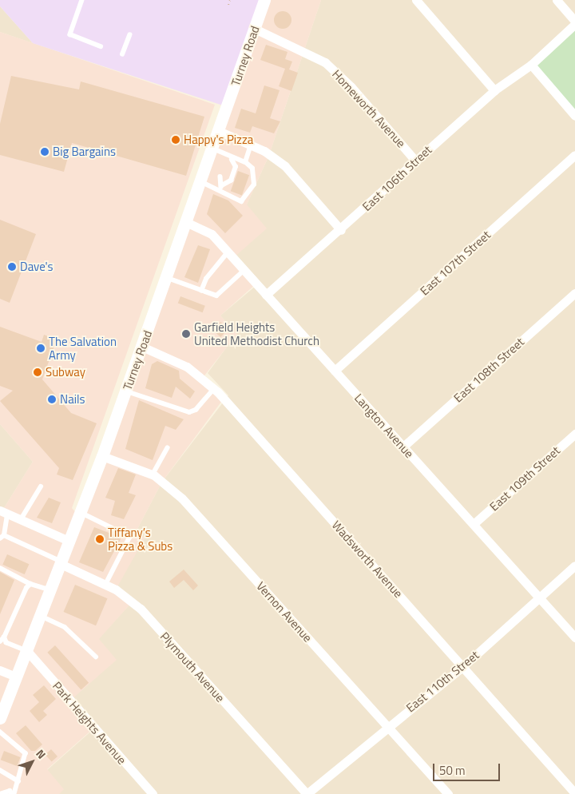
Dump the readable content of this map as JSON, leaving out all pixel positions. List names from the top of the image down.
{
  "streets": {
    "main road": ["Turney Road"],
    "street": [
      "Homeworth Avenue",
      "East 106th Street",
      "East 107th Street",
      "East 108th Street",
      "Langton Avenue",
      "East 109th Street",
      "Wadsworth Avenue",
      "Vernon Avenue",
      "Plymouth Avenue",
      "East 110th Street",
      "Park Heights Avenue"
    ]
  },
  "crossings": [
    ["Turney Road", "Homeworth Avenue"],
    ["Turney Road", "Langton Avenue"],
    ["Turney Road", "Wadsworth Avenue"],
    ["Turney Road", "Vernon Avenue"],
    ["Turney Road", "Plymouth Avenue"],
    ["Turney Road", "Park Heights Avenue"],
    ["Homeworth Avenue", "East 106th Street"],
    ["East 106th Street", "Langton Avenue"],
    ["East 107th Street", "Langton Avenue"],
    ["East 108th Street", "Langton Avenue"],
    ["Langton Avenue", "East 109th Street"],
    ["Langton Avenue", "East 110th Street"],
    ["Wadsworth Avenue", "East 110th Street"],
    ["Vernon Avenue", "East 110th Street"],
    ["Plymouth Avenue", "East 110th Street"]
  ],
  "places": [
    "Happy's Pizza",
    "Big Bargains",
    "Dave's",
    "Garfield Heights United Methodist Church",
    "The Salvation Army",
    "Subway",
    "Nails",
    "Tiffany’s Pizza & Subs"
  ],
  "scale_bar": "50 m",
  "north": "top right"
}
